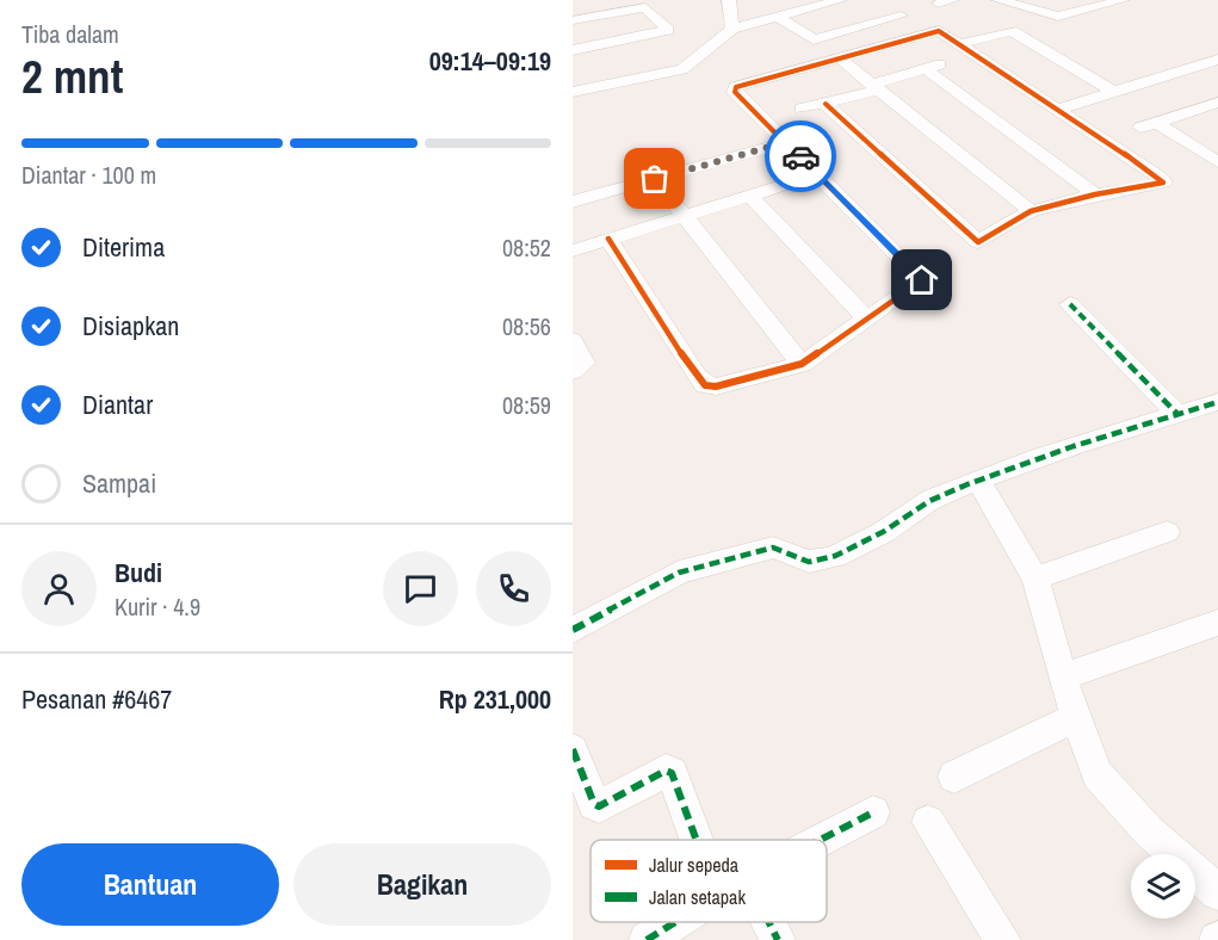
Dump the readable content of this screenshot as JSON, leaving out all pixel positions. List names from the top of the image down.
{
  "legend": ["Jalur sepeda", "Jalan setapak"],
  "page": {
    "heading": ["2 mnt", "Tiba dalam", "09:14–09:19"],
    "panel": [
      "Budi",
      "Kurir · 4.9",
      "Pesanan #6467",
      "Rp 231,000"
    ],
    "bar": "Diantar · 100 m",
    "list": [
      ["Diterima", "08:52"],
      ["Disiapkan", "08:56"],
      ["Diantar", "08:59"],
      "Sampai"
    ],
    "buttons": ["Bantuan", "Bagikan"]
  }
}
